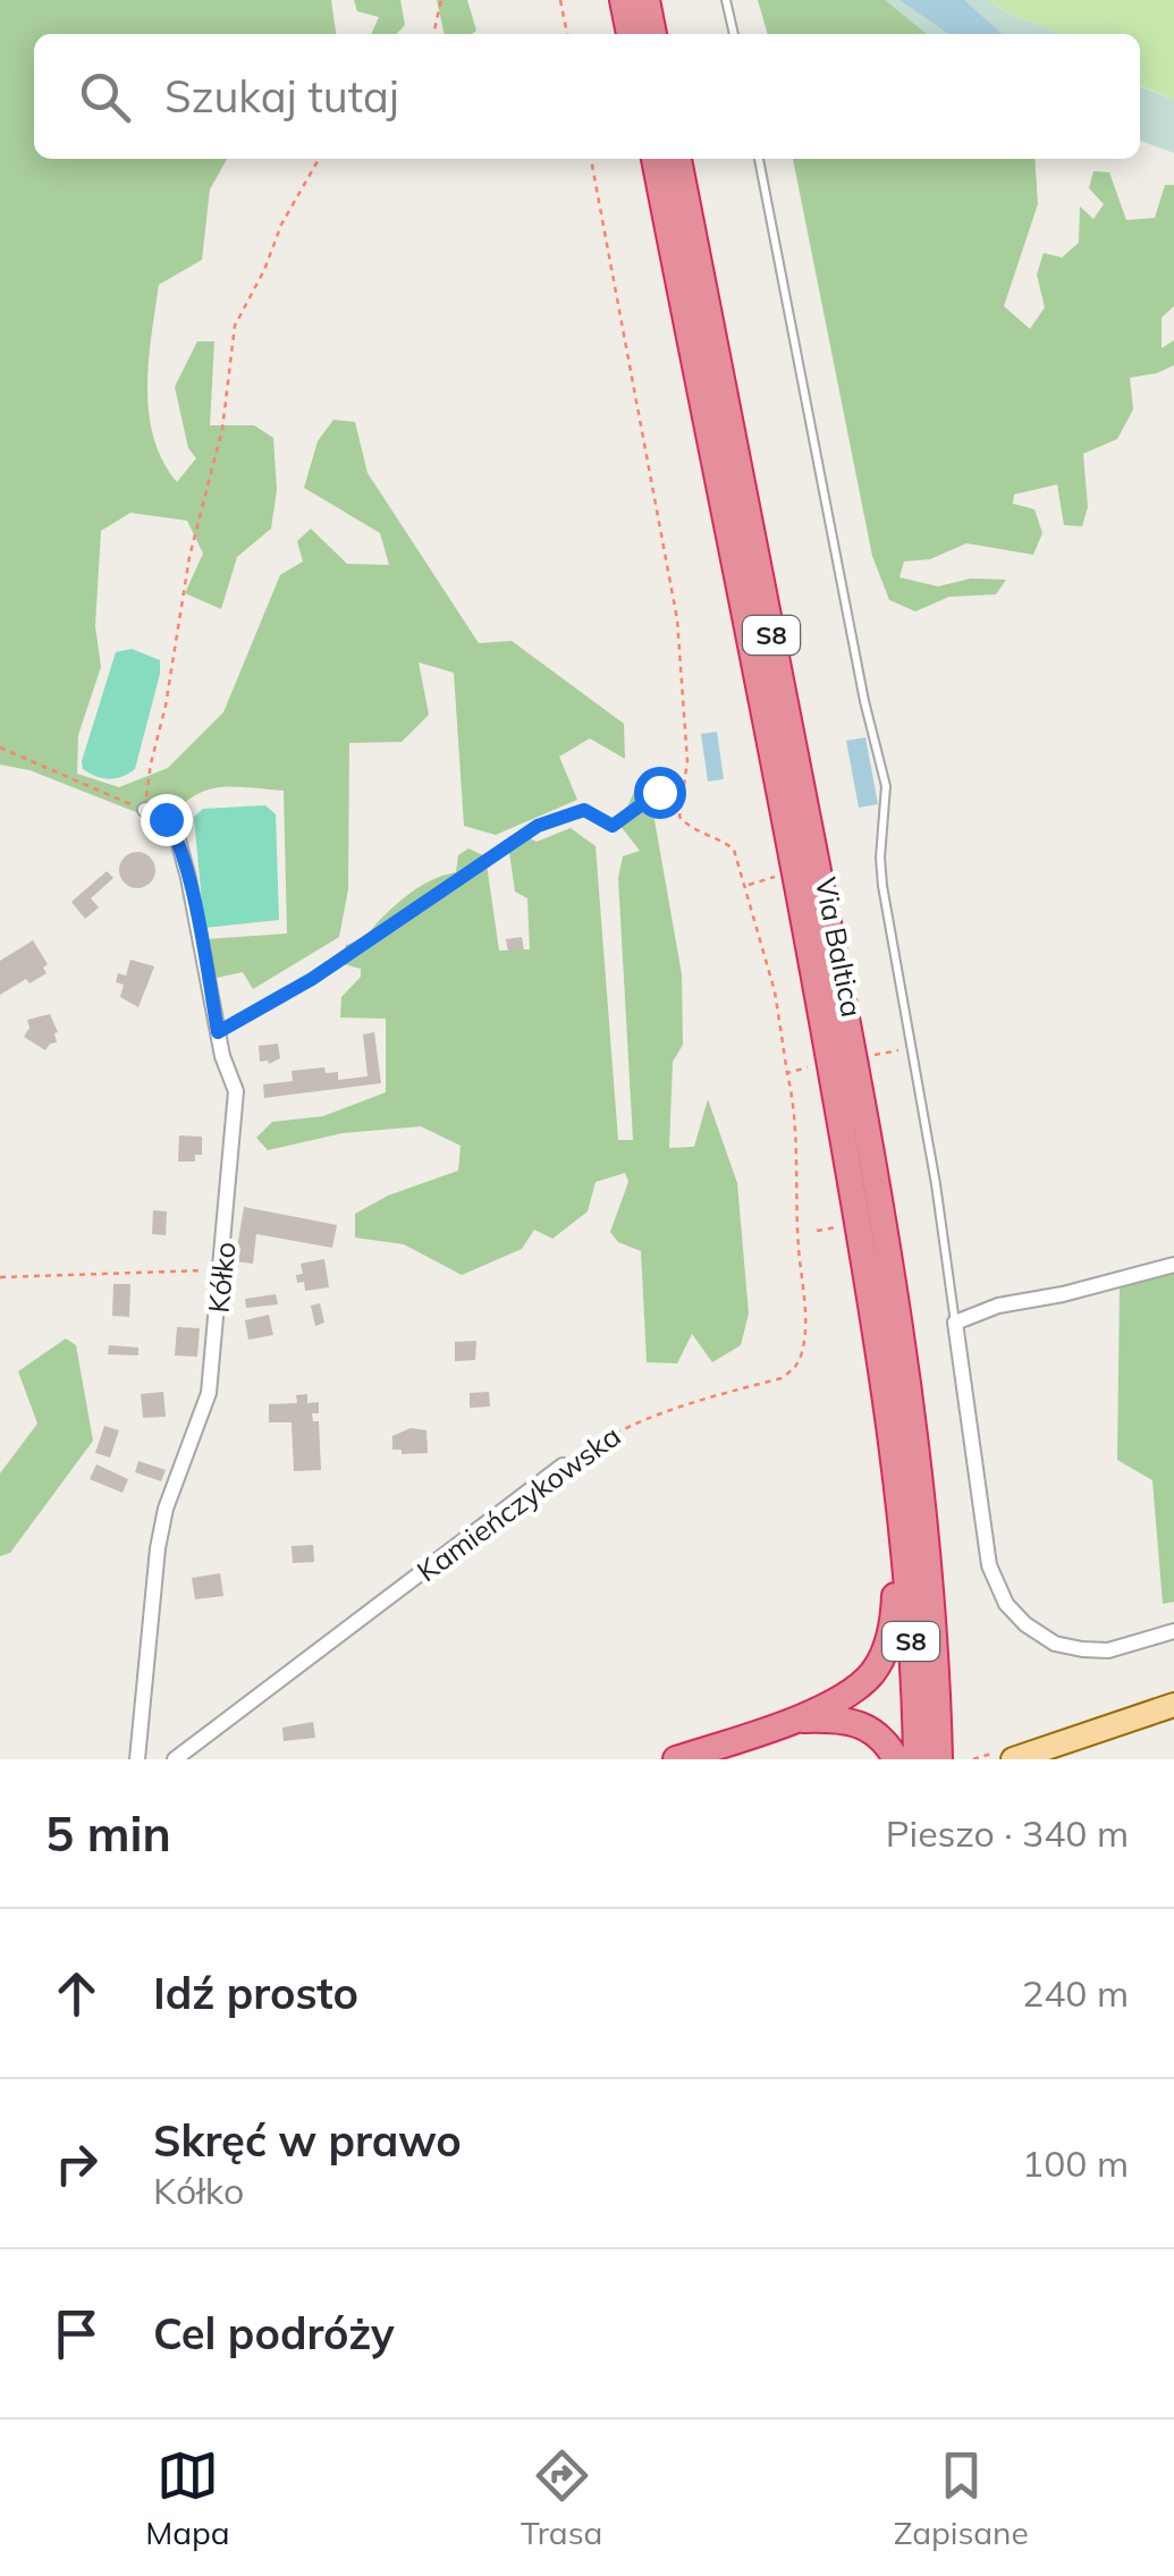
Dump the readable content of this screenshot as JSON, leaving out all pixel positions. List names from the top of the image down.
{
  "streets": {
    "highway": ["S8", "Via Baltica"],
    "street": ["Kółko", "Kamieńczykowska"]
  },
  "page": {
    "search": "Szukaj tutaj",
    "heading": ["5 min", "Pieszo · 340 m"],
    "list": [
      ["Idź prosto", "240 m"],
      ["Skręć w prawo", "Kółko", "100 m"],
      "Cel podróży"
    ],
    "nav": ["Mapa", "Trasa", "Zapisane"]
  }
}
